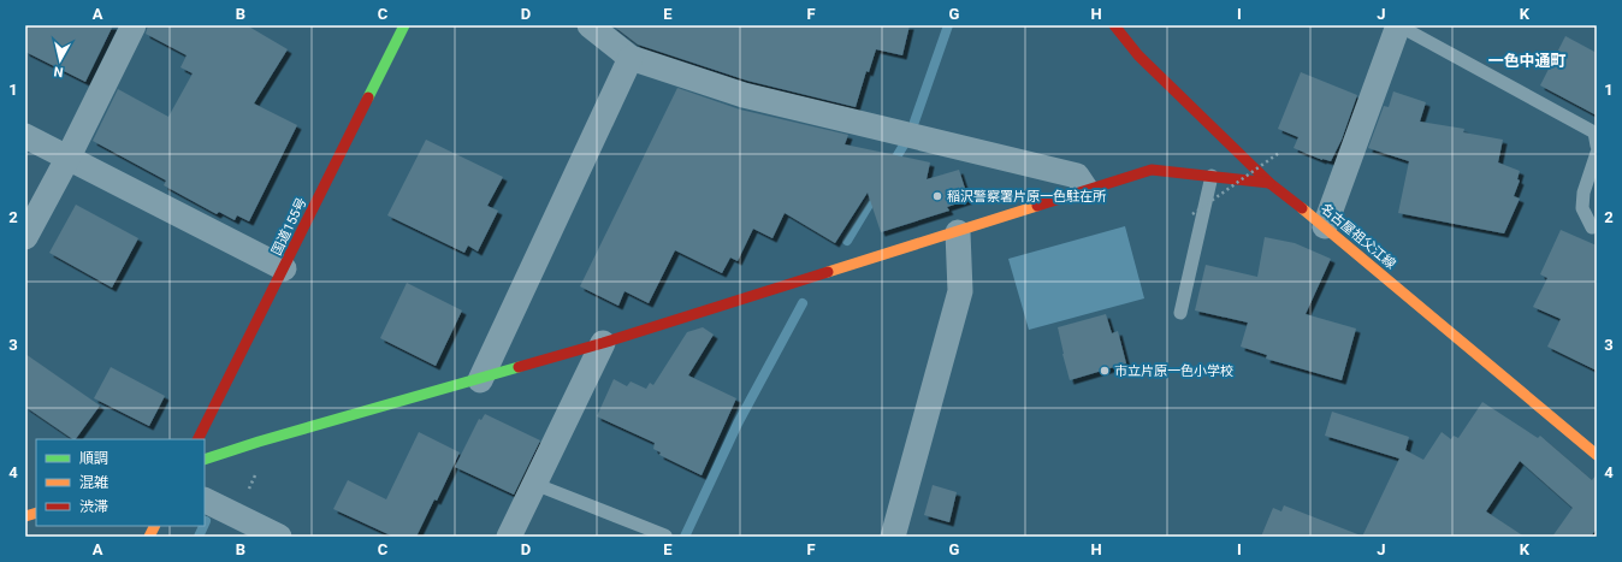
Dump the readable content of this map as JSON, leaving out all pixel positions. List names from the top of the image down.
{
  "streets": {
    "main road": ["国道155号", "名古屋祖父江線"]
  },
  "districts": ["一色中通町"],
  "places": ["稲沢警察署片原一色駐在所", "市立片原一色小学校"],
  "legend": ["順調", "混雑", "渋滞"],
  "north": "bottom",
  "grid": {
    "columns": [
      "A",
      "B",
      "C",
      "D",
      "E",
      "F",
      "G",
      "H",
      "I",
      "J",
      "K"
    ],
    "rows": [
      "1",
      "2",
      "3",
      "4"
    ]
  }
}
